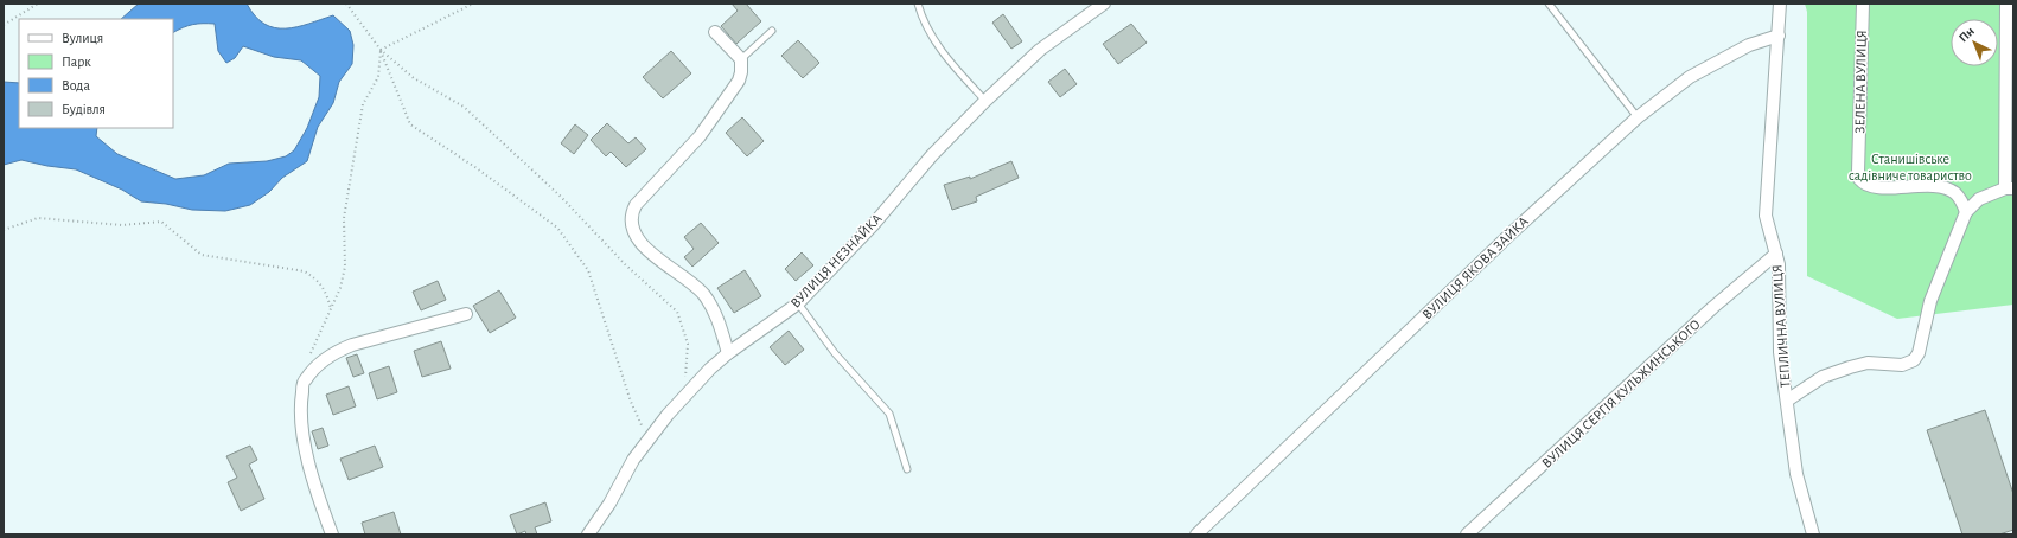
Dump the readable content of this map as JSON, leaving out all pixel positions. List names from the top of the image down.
{
  "streets": {
    "street": [
      "ЗЕЛЕНА ВУЛИЦЯ",
      "ВУЛИЦЯ НЕЗНАЙКА",
      "ВУЛИЦЯ ЯКОВА ЗАЙКА",
      "ТЕПЛИЧНА ВУЛИЦЯ",
      "ВУЛИЦЯ СЕРГІЯ КУЛЬЖИНСЬКОГО"
    ]
  },
  "crossings": [
    ["ВУЛИЦЯ ЯКОВА ЗАЙКА", "ТЕПЛИЧНА ВУЛИЦЯ"],
    ["ТЕПЛИЧНА ВУЛИЦЯ", "ВУЛИЦЯ СЕРГІЯ КУЛЬЖИНСЬКОГО"]
  ],
  "parks": ["Станишівське садівниче товариство"],
  "legend": [
    "Вулиця",
    "Парк",
    "Вода",
    "Будівля"
  ],
  "north": "top left"
}
